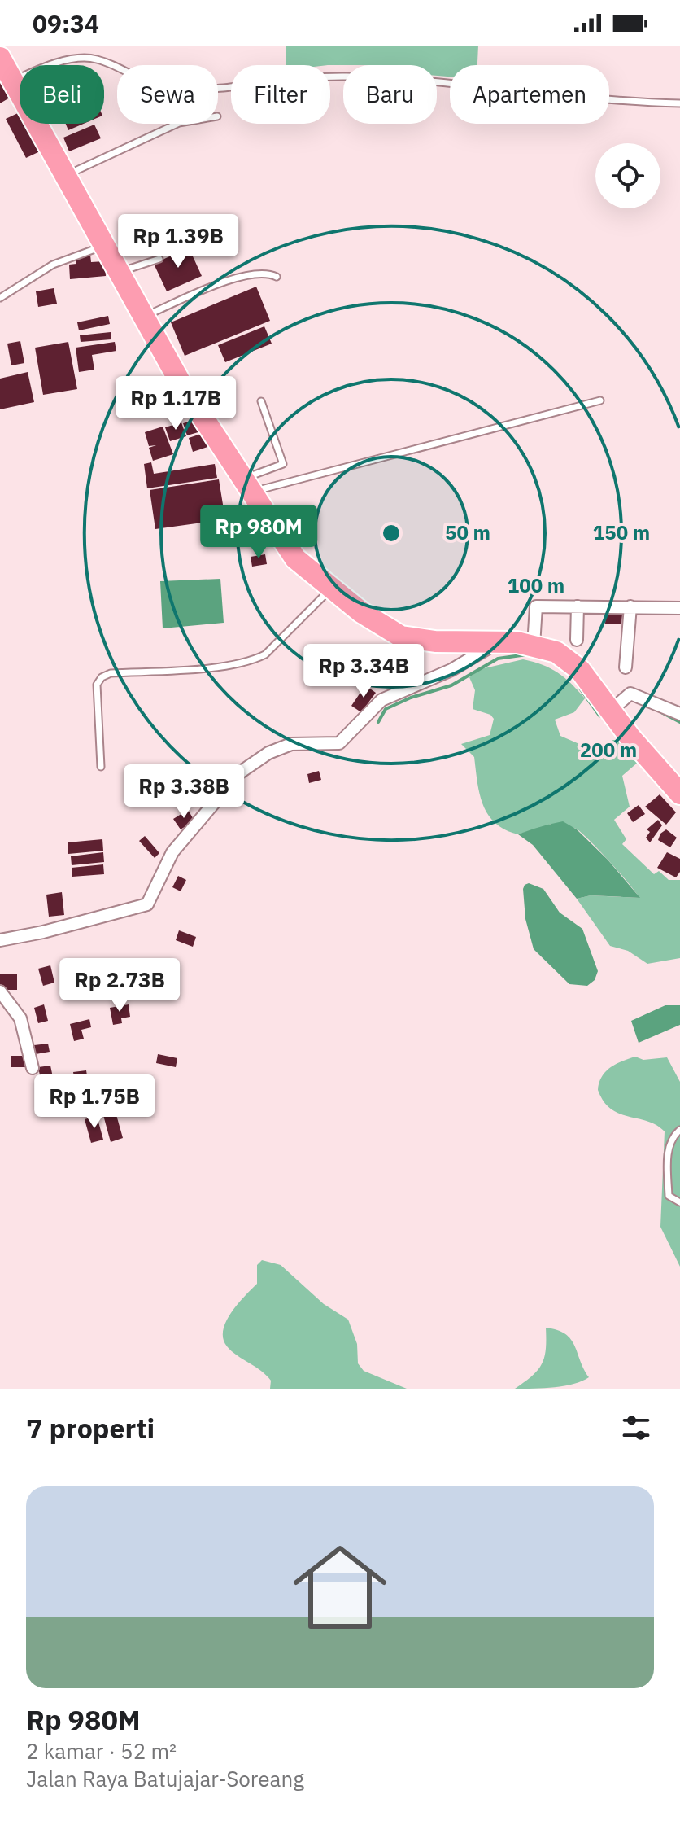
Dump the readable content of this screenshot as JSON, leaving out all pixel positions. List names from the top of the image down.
{
  "page": {
    "status": "09:34",
    "chip": [
      "Beli",
      "Sewa",
      "Filter",
      "Baru",
      "Apartemen"
    ],
    "price": [
      "Rp 1.39B",
      "Rp 1.17B",
      "Rp 980M",
      "Rp 3.34B",
      "Rp 3.38B",
      "Rp 2.73B",
      "Rp 1.75B"
    ],
    "heading": "7 properti",
    "list": [
      {
        "name": "Rp 980M",
        "note": "2 kamar · 52 m² · Jalan Raya Batujajar-Soreang"
      }
    ]
  },
  "rings": [
    "50 m",
    "150 m",
    "100 m",
    "200 m"
  ]
}
